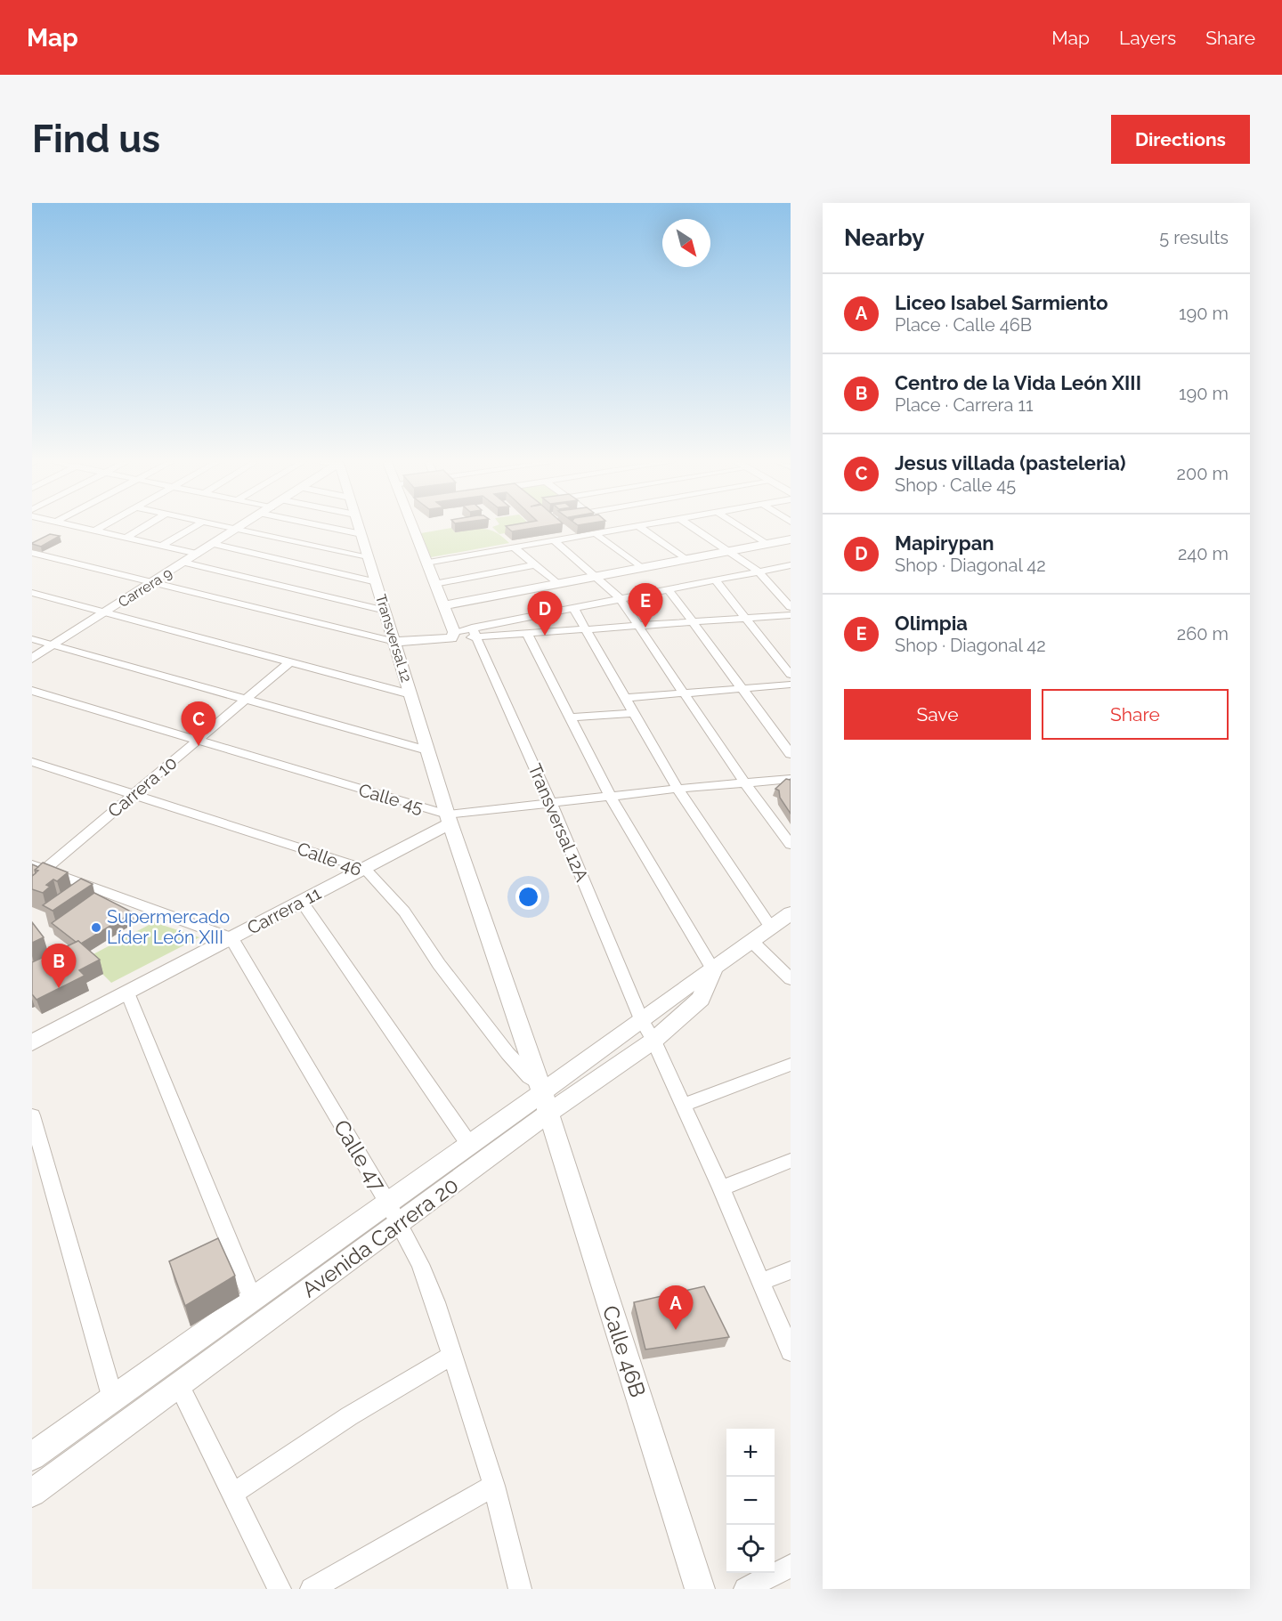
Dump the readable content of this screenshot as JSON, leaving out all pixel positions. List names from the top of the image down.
{
  "streets": {
    "street": [
      "Carrera 9",
      "Transversal 12",
      "Carrera 10",
      "Calle 45",
      "Transversal 12A",
      "Calle 46",
      "Carrera 11",
      "Calle 47",
      "Avenida Carrera 20",
      "Calle 46B"
    ]
  },
  "crossings": [
    ["Transversal 12", "Calle 45"],
    ["Transversal 12", "Carrera 11"],
    ["Carrera 10", "Calle 45"],
    ["Carrera 10", "Calle 46"],
    ["Calle 45", "Carrera 11"],
    ["Transversal 12A", "Avenida Carrera 20"],
    ["Calle 46", "Carrera 11"],
    ["Calle 46", "Avenida Carrera 20"],
    ["Calle 46", "Calle 46B"],
    ["Carrera 11", "Calle 47"],
    ["Calle 47", "Avenida Carrera 20"],
    ["Avenida Carrera 20", "Calle 46B"]
  ],
  "places": ["Supermercado Líder León XIII"],
  "north": "bottom right",
  "page": {
    "header": "Map",
    "nav": ["Map", "Layers", "Share"],
    "buttons": [
      "Directions",
      ["Save", "Share"]
    ],
    "title": "Find us",
    "heading": ["Nearby", "5 results"],
    "list": [
      {
        "mark": "A",
        "name": "Liceo Isabel Sarmiento",
        "note": "Place · Calle 46B",
        "value": "190 m"
      },
      {
        "mark": "B",
        "name": "Centro de la Vida León XIII",
        "note": "Place · Carrera 11",
        "value": "190 m"
      },
      {
        "mark": "C",
        "name": "Jesus villada (pasteleria)",
        "note": "Shop · Calle 45",
        "value": "200 m"
      },
      {
        "mark": "D",
        "name": "Mapirypan",
        "note": "Shop · Diagonal 42",
        "value": "240 m"
      },
      {
        "mark": "E",
        "name": "Olimpia",
        "note": "Shop · Diagonal 42",
        "value": "260 m"
      }
    ],
    "pins": [
      "E",
      "D",
      "C",
      "B",
      "A"
    ],
    "map_buttons": ["+", "−"]
  }
}
